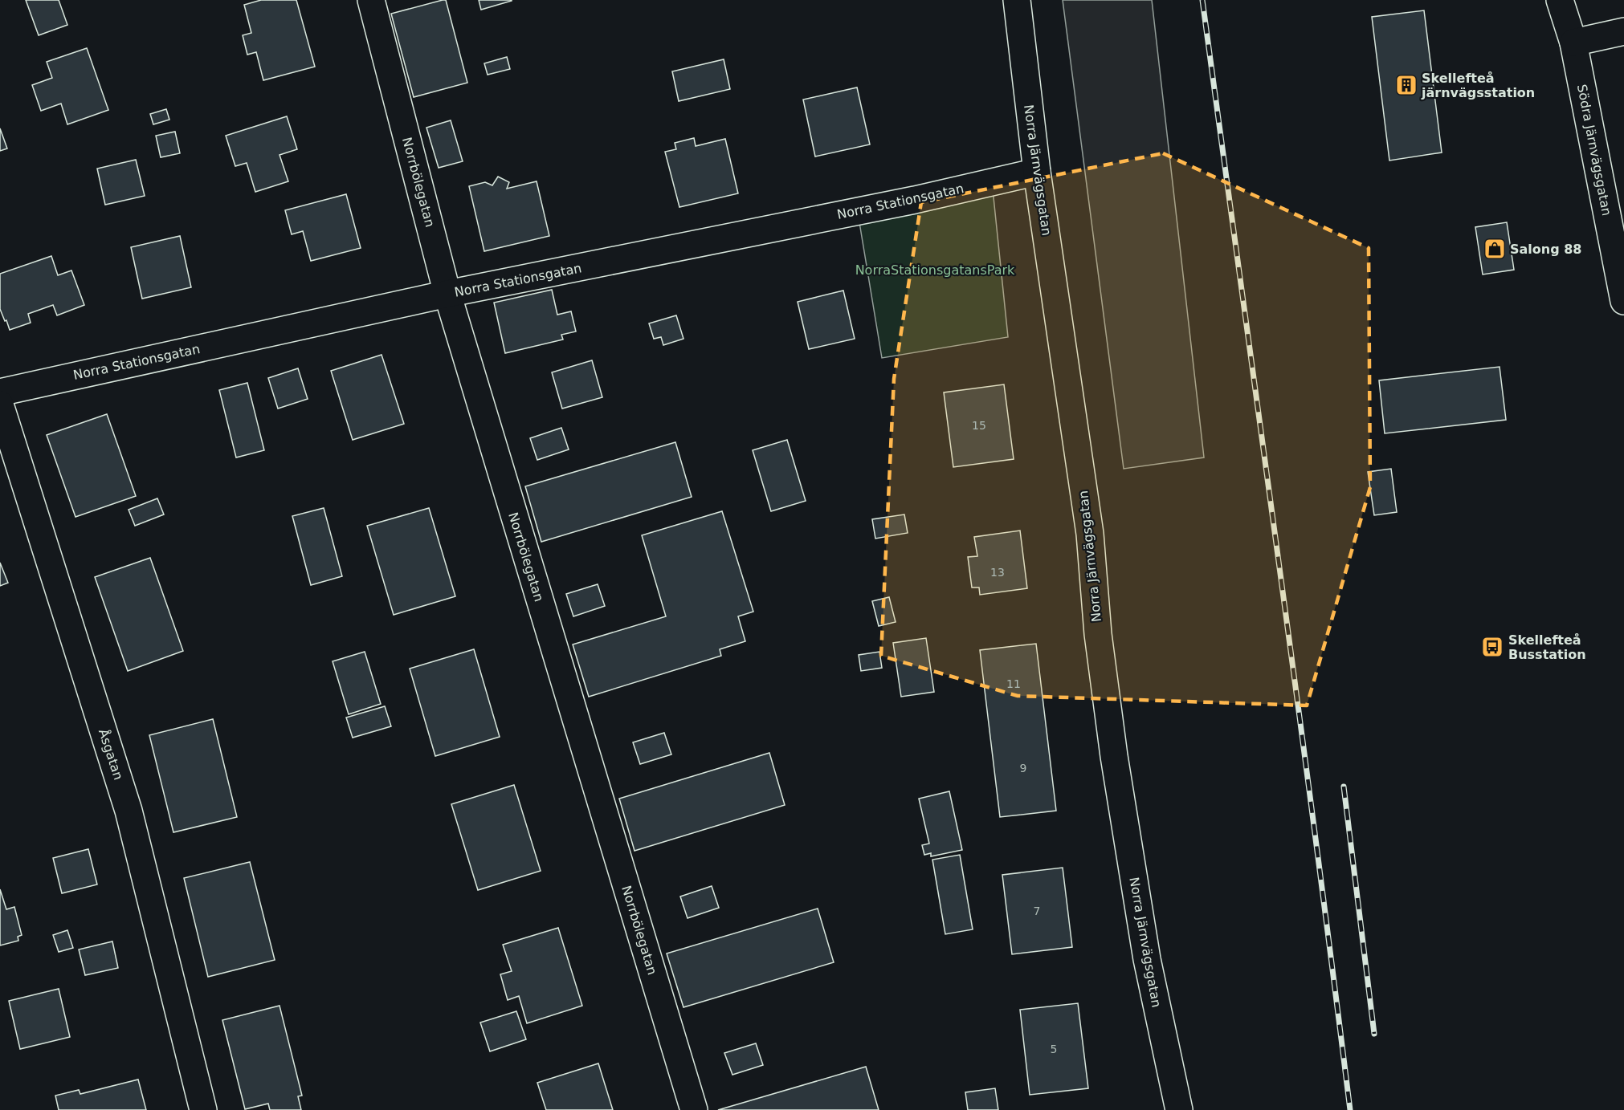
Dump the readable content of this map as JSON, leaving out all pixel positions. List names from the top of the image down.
{
  "streets": {
    "street": [
      "Södra Järnvägsgatan",
      "Norra Järnvägsgatan",
      "Norrbölegatan",
      "Norra Stationsgatan",
      "Åsgatan"
    ]
  },
  "crossings": [
    ["Norra Järnvägsgatan", "Norra Stationsgatan"],
    ["Norrbölegatan", "Norra Stationsgatan"]
  ],
  "parks": ["NorraStationsgatansPark"],
  "places": {
    "building": ["Skellefteå järnvägsstation"],
    "shop": ["Salong 88"],
    "bus stop": ["Skellefteå Busstation"]
  },
  "house_numbers": [
    "15",
    "13",
    "11",
    "9",
    "7",
    "5"
  ]
}
